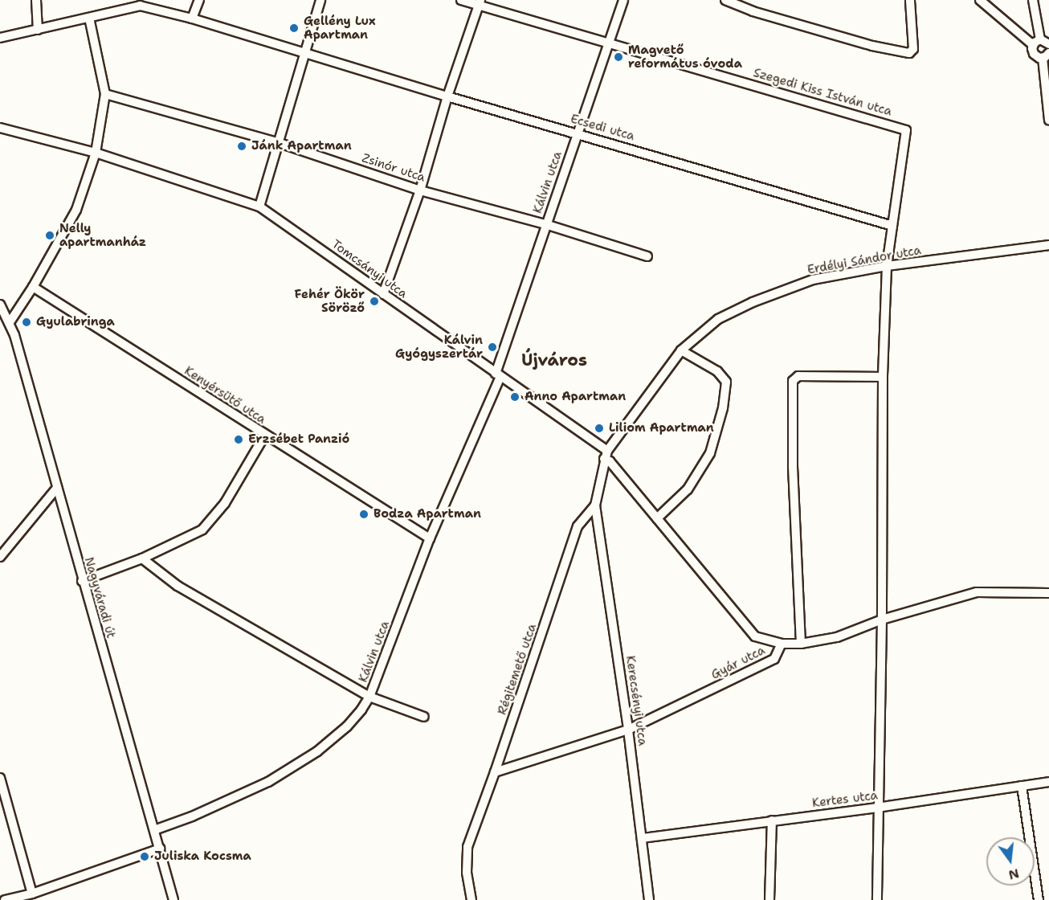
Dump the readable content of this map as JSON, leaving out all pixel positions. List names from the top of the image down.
{
  "streets": {
    "street": [
      "Szegedi Kiss István utca",
      "Ecsedi utca",
      "Zsinór utca",
      "Kálvin utca",
      "Erdélyi Sándor utca",
      "Tomcsányi utca",
      "Kenyérsütő utca",
      "Nagyváradi út",
      "Gyár utca",
      "Régitemető utca",
      "Kerecsényi utca",
      "Kertes utca"
    ]
  },
  "crossings": [
    ["Szegedi Kiss István utca", "Ecsedi utca"],
    ["Szegedi Kiss István utca", "Kálvin utca"],
    ["Szegedi Kiss István utca", "Erdélyi Sándor utca"],
    ["Szegedi Kiss István utca", "Kertes utca"],
    ["Ecsedi utca", "Kálvin utca"],
    ["Zsinór utca", "Kálvin utca"],
    ["Kálvin utca", "Tomcsányi utca"],
    ["Kálvin utca", "Kenyérsütő utca"],
    ["Kálvin utca", "Nagyváradi út"],
    ["Erdélyi Sándor utca", "Tomcsányi utca"],
    ["Erdélyi Sándor utca", "Régitemető utca"],
    ["Tomcsányi utca", "Gyár utca"],
    ["Tomcsányi utca", "Régitemető utca"],
    ["Gyár utca", "Régitemető utca"],
    ["Gyár utca", "Kerecsényi utca"],
    ["Régitemető utca", "Kerecsényi utca"],
    ["Kerecsényi utca", "Kertes utca"]
  ],
  "districts": ["Újváros"],
  "places": [
    "Gellény Lux Apartman",
    "Magvető református óvoda",
    "Jánk Apartman",
    "Nelly apartmanház",
    "Fehér Ökör Söröző",
    "Gyulabringa",
    "Kálvin Gyógyszertár",
    "Anno Apartman",
    "Liliom Apartman",
    "Erzsébet Panzió",
    "Bodza Apartman",
    "Juliska Kocsma"
  ],
  "north": "bottom"
}
